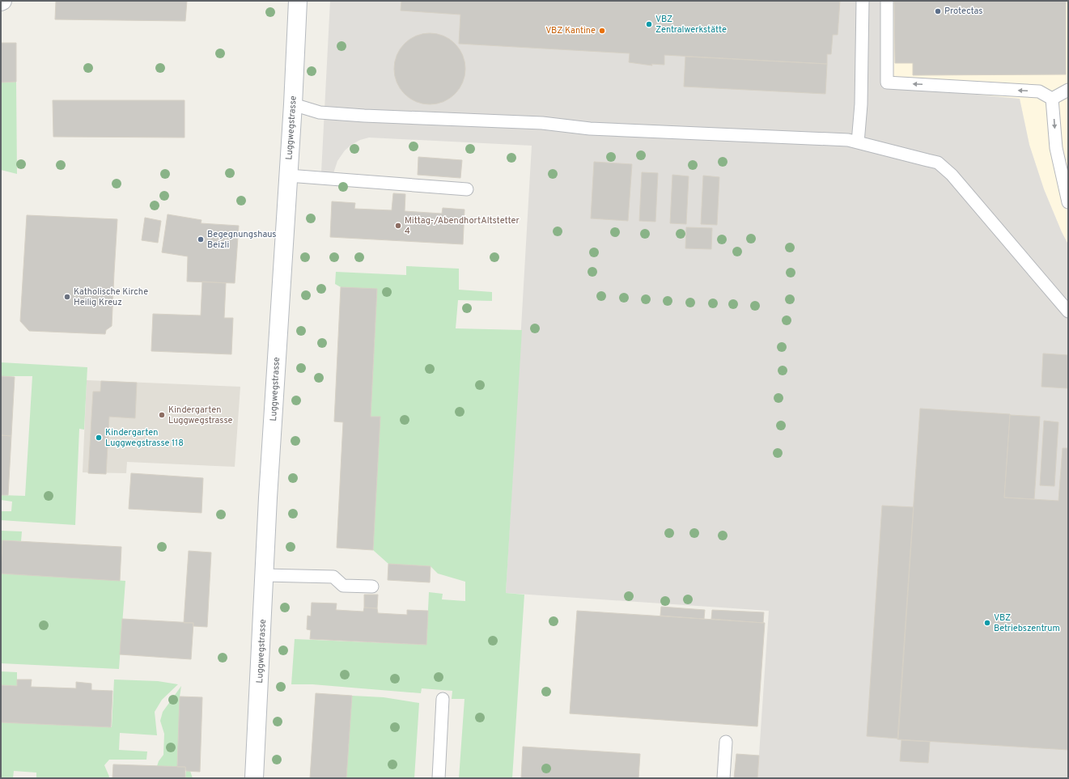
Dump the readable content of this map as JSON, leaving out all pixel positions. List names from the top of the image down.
{
  "streets": {
    "street": ["Luggwegstrasse"]
  },
  "places": [
    "Protectas",
    "VBZ Zentralwerkstätte",
    "VBZ Kantine",
    "Mittag-/AbendhortAltstetter 4",
    "Begegnungshaus Beizli",
    "Katholische Kirche Heilig Kreuz",
    "Kindergarten Luggwegstrasse",
    "Kindergarten Luggwegstrasse 118",
    "VBZ Betriebszentrum"
  ]
}
